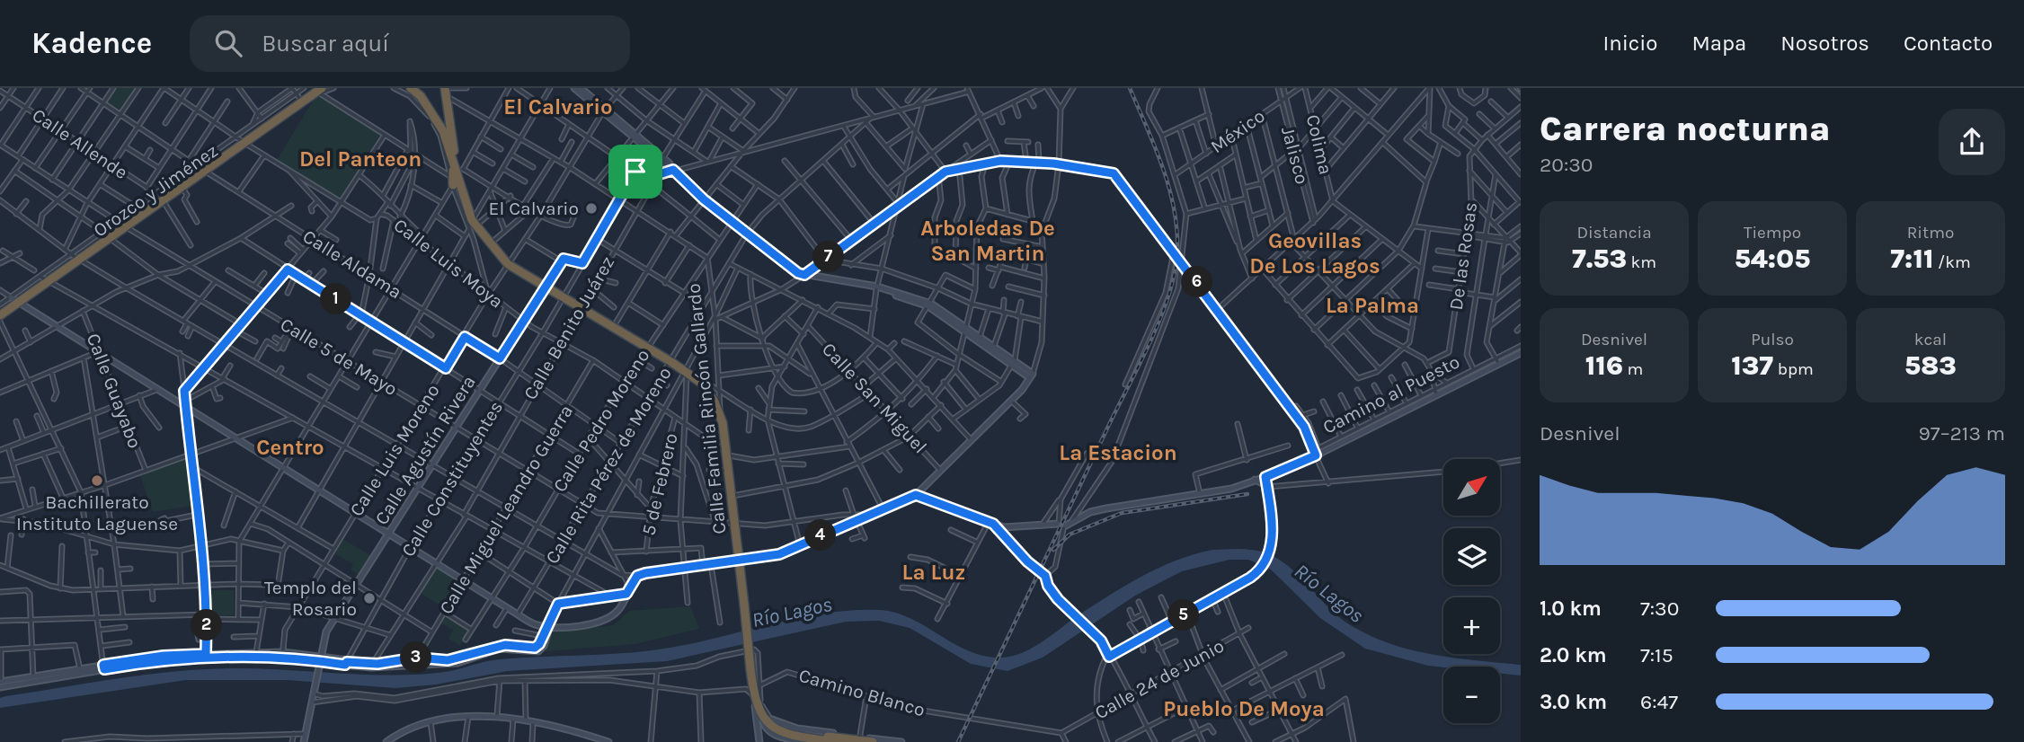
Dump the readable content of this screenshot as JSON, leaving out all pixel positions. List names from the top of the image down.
{
  "streets": {
    "highway": ["Orozco y Jiménez", "Calle Familia Rincón Gallardo"],
    "street": [
      "México",
      "Calle Allende",
      "Colima",
      "Jalisco",
      "De las Rosas",
      "Calle Luis Moya",
      "Calle Aldama",
      "Calle Benito Juárez",
      "Calle 5 de Mayo",
      "Calle Guayabo",
      "Camino al Puesto",
      "Calle San Miguel",
      "Calle Pedro Moreno",
      "Calle Luis Moreno",
      "Calle Agustín Rivera",
      "Calle Rita Pérez de Moreno",
      "Calle Constituyentes",
      "5 de Febrero",
      "Calle Miguel Leandro Guerra",
      "Calle 24 de Junio",
      "Camino Blanco"
    ]
  },
  "crossings": [
    ["México", "Jalisco"],
    ["Calle Allende", "Orozco y Jiménez"],
    ["Orozco y Jiménez", "Calle Luis Moya"],
    ["Orozco y Jiménez", "Calle Aldama"],
    ["Orozco y Jiménez", "Calle 5 de Mayo"],
    ["Calle Luis Moya", "Calle Benito Juárez"],
    ["Calle Luis Moya", "Calle Familia Rincón Gallardo"],
    ["Calle Luis Moya", "Calle Pedro Moreno"],
    ["Calle Luis Moya", "Calle Luis Moreno"],
    ["Calle Luis Moya", "Calle Agustín Rivera"],
    ["Calle Luis Moya", "Calle Rita Pérez de Moreno"],
    ["Calle Luis Moya", "Calle Constituyentes"],
    ["Calle Luis Moya", "5 de Febrero"],
    ["Calle Luis Moya", "Calle Miguel Leandro Guerra"],
    ["Calle Aldama", "Calle Benito Juárez"],
    ["Calle Aldama", "Calle Pedro Moreno"],
    ["Calle Aldama", "Calle Luis Moreno"],
    ["Calle Aldama", "Calle Agustín Rivera"],
    ["Calle Aldama", "Calle Rita Pérez de Moreno"],
    ["Calle Aldama", "Calle Constituyentes"],
    ["Calle Aldama", "Calle Miguel Leandro Guerra"],
    ["Calle Benito Juárez", "Calle 5 de Mayo"],
    ["Calle 5 de Mayo", "Calle Familia Rincón Gallardo"],
    ["Calle 5 de Mayo", "Calle Pedro Moreno"],
    ["Calle 5 de Mayo", "Calle Luis Moreno"],
    ["Calle 5 de Mayo", "Calle Agustín Rivera"],
    ["Calle 5 de Mayo", "Calle Rita Pérez de Moreno"],
    ["Calle 5 de Mayo", "Calle Constituyentes"],
    ["Calle 5 de Mayo", "5 de Febrero"],
    ["Calle 5 de Mayo", "Calle Miguel Leandro Guerra"],
    ["Calle Familia Rincón Gallardo", "Calle Pedro Moreno"],
    ["Calle Familia Rincón Gallardo", "Calle Rita Pérez de Moreno"],
    ["Calle 24 de Junio", "Camino Blanco"]
  ],
  "districts": [
    "El Calvario",
    "Del Panteon",
    "Arboledas De San Martin",
    "Geovillas De Los Lagos",
    "La Palma",
    "Centro",
    "La Estacion",
    "La Luz",
    "Pueblo De Moya"
  ],
  "water": ["Río Lagos"],
  "places": ["El Calvario", "Bachillerato Instituto Laguense", "Templo del Rosario"],
  "north": "top right",
  "page": {
    "header": "Kadence",
    "search": "Buscar aquí",
    "nav": [
      "Inicio",
      "Mapa",
      "Nosotros",
      "Contacto"
    ],
    "heading": ["Carrera nocturna", "20:30"],
    "stats": [
      ["Distancia", "7.53 km"],
      ["Tiempo", "54:05"],
      ["Ritmo", "7:11 /km"],
      ["Desnivel", "116 m"],
      ["Pulso", "137 bpm"],
      ["kcal", "583"]
    ],
    "pins": [
      "7",
      "6",
      "1",
      "4",
      "5",
      "2",
      "3"
    ],
    "chart": ["Desnivel", "97–213 m"],
    "map_buttons": ["+", "−"],
    "list": [
      {
        "name": "1.0 km",
        "note": "7:30"
      },
      {
        "name": "2.0 km",
        "note": "7:15"
      },
      {
        "name": "3.0 km",
        "note": "6:47"
      }
    ]
  }
}
